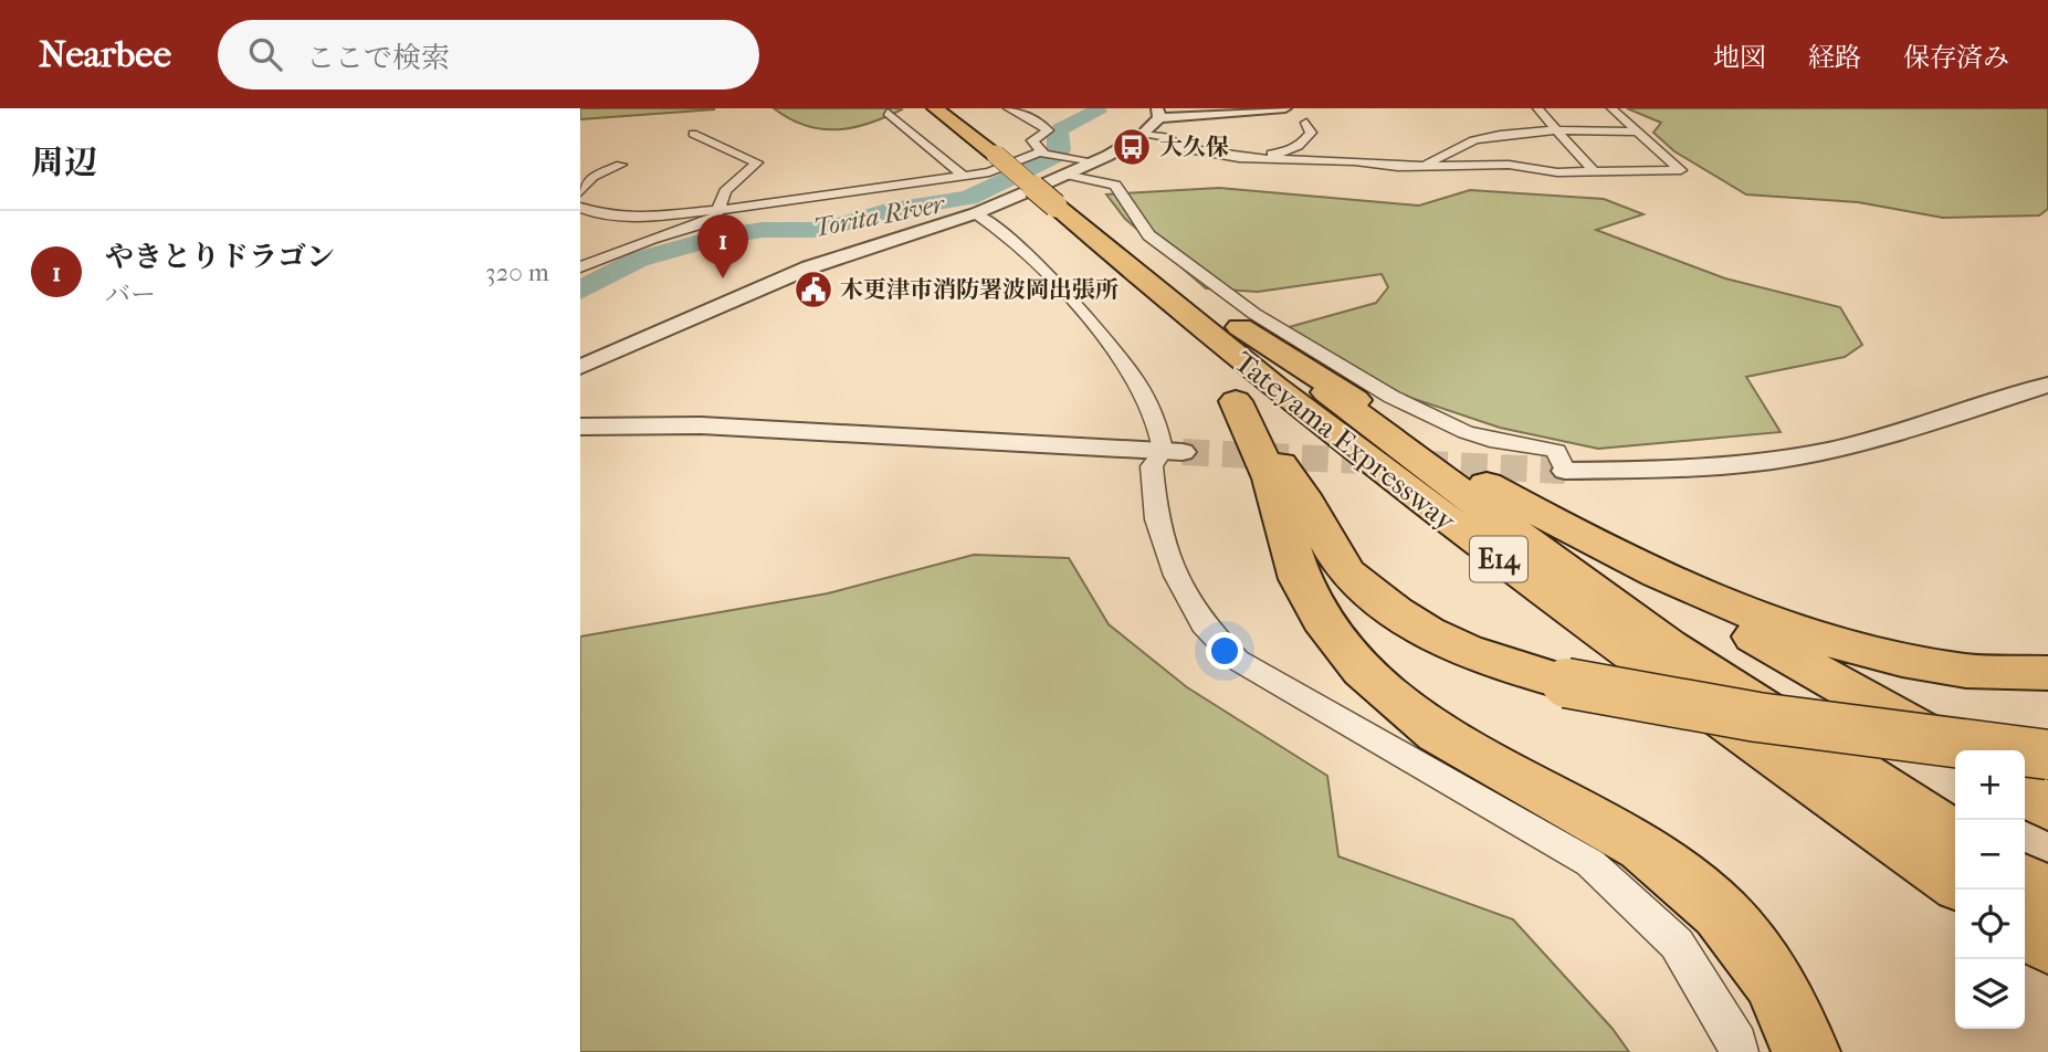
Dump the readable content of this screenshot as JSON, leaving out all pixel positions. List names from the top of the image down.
{
  "streets": {
    "highway": ["Tateyama Expressway", "E14"]
  },
  "water": ["Torita River"],
  "places": {
    "bus stop": ["大久保"],
    "public building": ["木更津市消防署波岡出張所"]
  },
  "page": {
    "header": "Nearbee",
    "search": "ここで検索",
    "nav": ["地図", "経路", "保存済み"],
    "heading": "周辺",
    "list": [
      {
        "mark": "1",
        "name": "やきとりドラゴン",
        "note": "バー",
        "value": "320 m"
      }
    ],
    "pins": "1",
    "map_buttons": ["+", "−"]
  }
}
